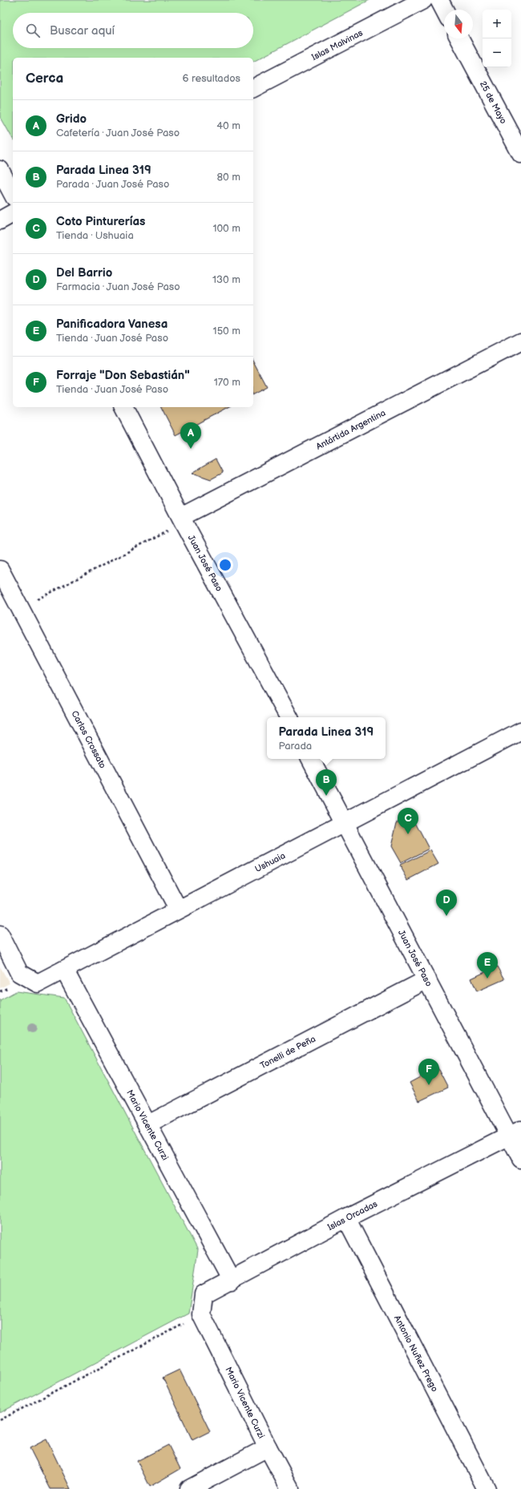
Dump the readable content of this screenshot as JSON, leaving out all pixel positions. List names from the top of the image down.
{
  "streets": {
    "street": [
      "Islas Malvinas",
      "25 de Mayo",
      "Antártida Argentina",
      "Juan José Paso",
      "Carlos Crossato",
      "Ushuaia",
      "Tonelli de Peña",
      "Mario Vicente Curzi",
      "Islas Orcadas",
      "Antonio Nuñez Prego"
    ]
  },
  "crossings": [
    ["Antártida Argentina", "Juan José Paso"],
    ["Juan José Paso", "Ushuaia"],
    ["Juan José Paso", "Tonelli de Peña"],
    ["Juan José Paso", "Islas Orcadas"],
    ["Carlos Crossato", "Ushuaia"],
    ["Ushuaia", "Mario Vicente Curzi"],
    ["Tonelli de Peña", "Mario Vicente Curzi"],
    ["Mario Vicente Curzi", "Islas Orcadas"],
    ["Islas Orcadas", "Antonio Nuñez Prego"]
  ],
  "north": "bottom",
  "page": {
    "map_buttons": ["+", "−"],
    "search": "Buscar aquí",
    "heading": ["Cerca", "6 resultados"],
    "list": [
      {
        "mark": "A",
        "name": "Grido",
        "note": "Cafetería · Juan José Paso",
        "value": "40 m"
      },
      {
        "mark": "B",
        "name": "Parada Linea 319",
        "note": "Parada · Juan José Paso",
        "value": "80 m"
      },
      {
        "mark": "C",
        "name": "Coto Pinturerías",
        "note": "Tienda · Ushuaia",
        "value": "100 m"
      },
      {
        "mark": "D",
        "name": "Del Barrio",
        "note": "Farmacia · Juan José Paso",
        "value": "130 m"
      },
      {
        "mark": "E",
        "name": "Panificadora Vanesa",
        "note": "Tienda · Juan José Paso",
        "value": "150 m"
      },
      {
        "mark": "F",
        "name": "Forraje \"Don Sebastián\"",
        "note": "Tienda · Juan José Paso",
        "value": "170 m"
      }
    ],
    "pins": [
      "A",
      "B",
      "C",
      "D",
      "E",
      "F"
    ],
    "popup": ["Parada Linea 319", "Parada"]
  }
}
